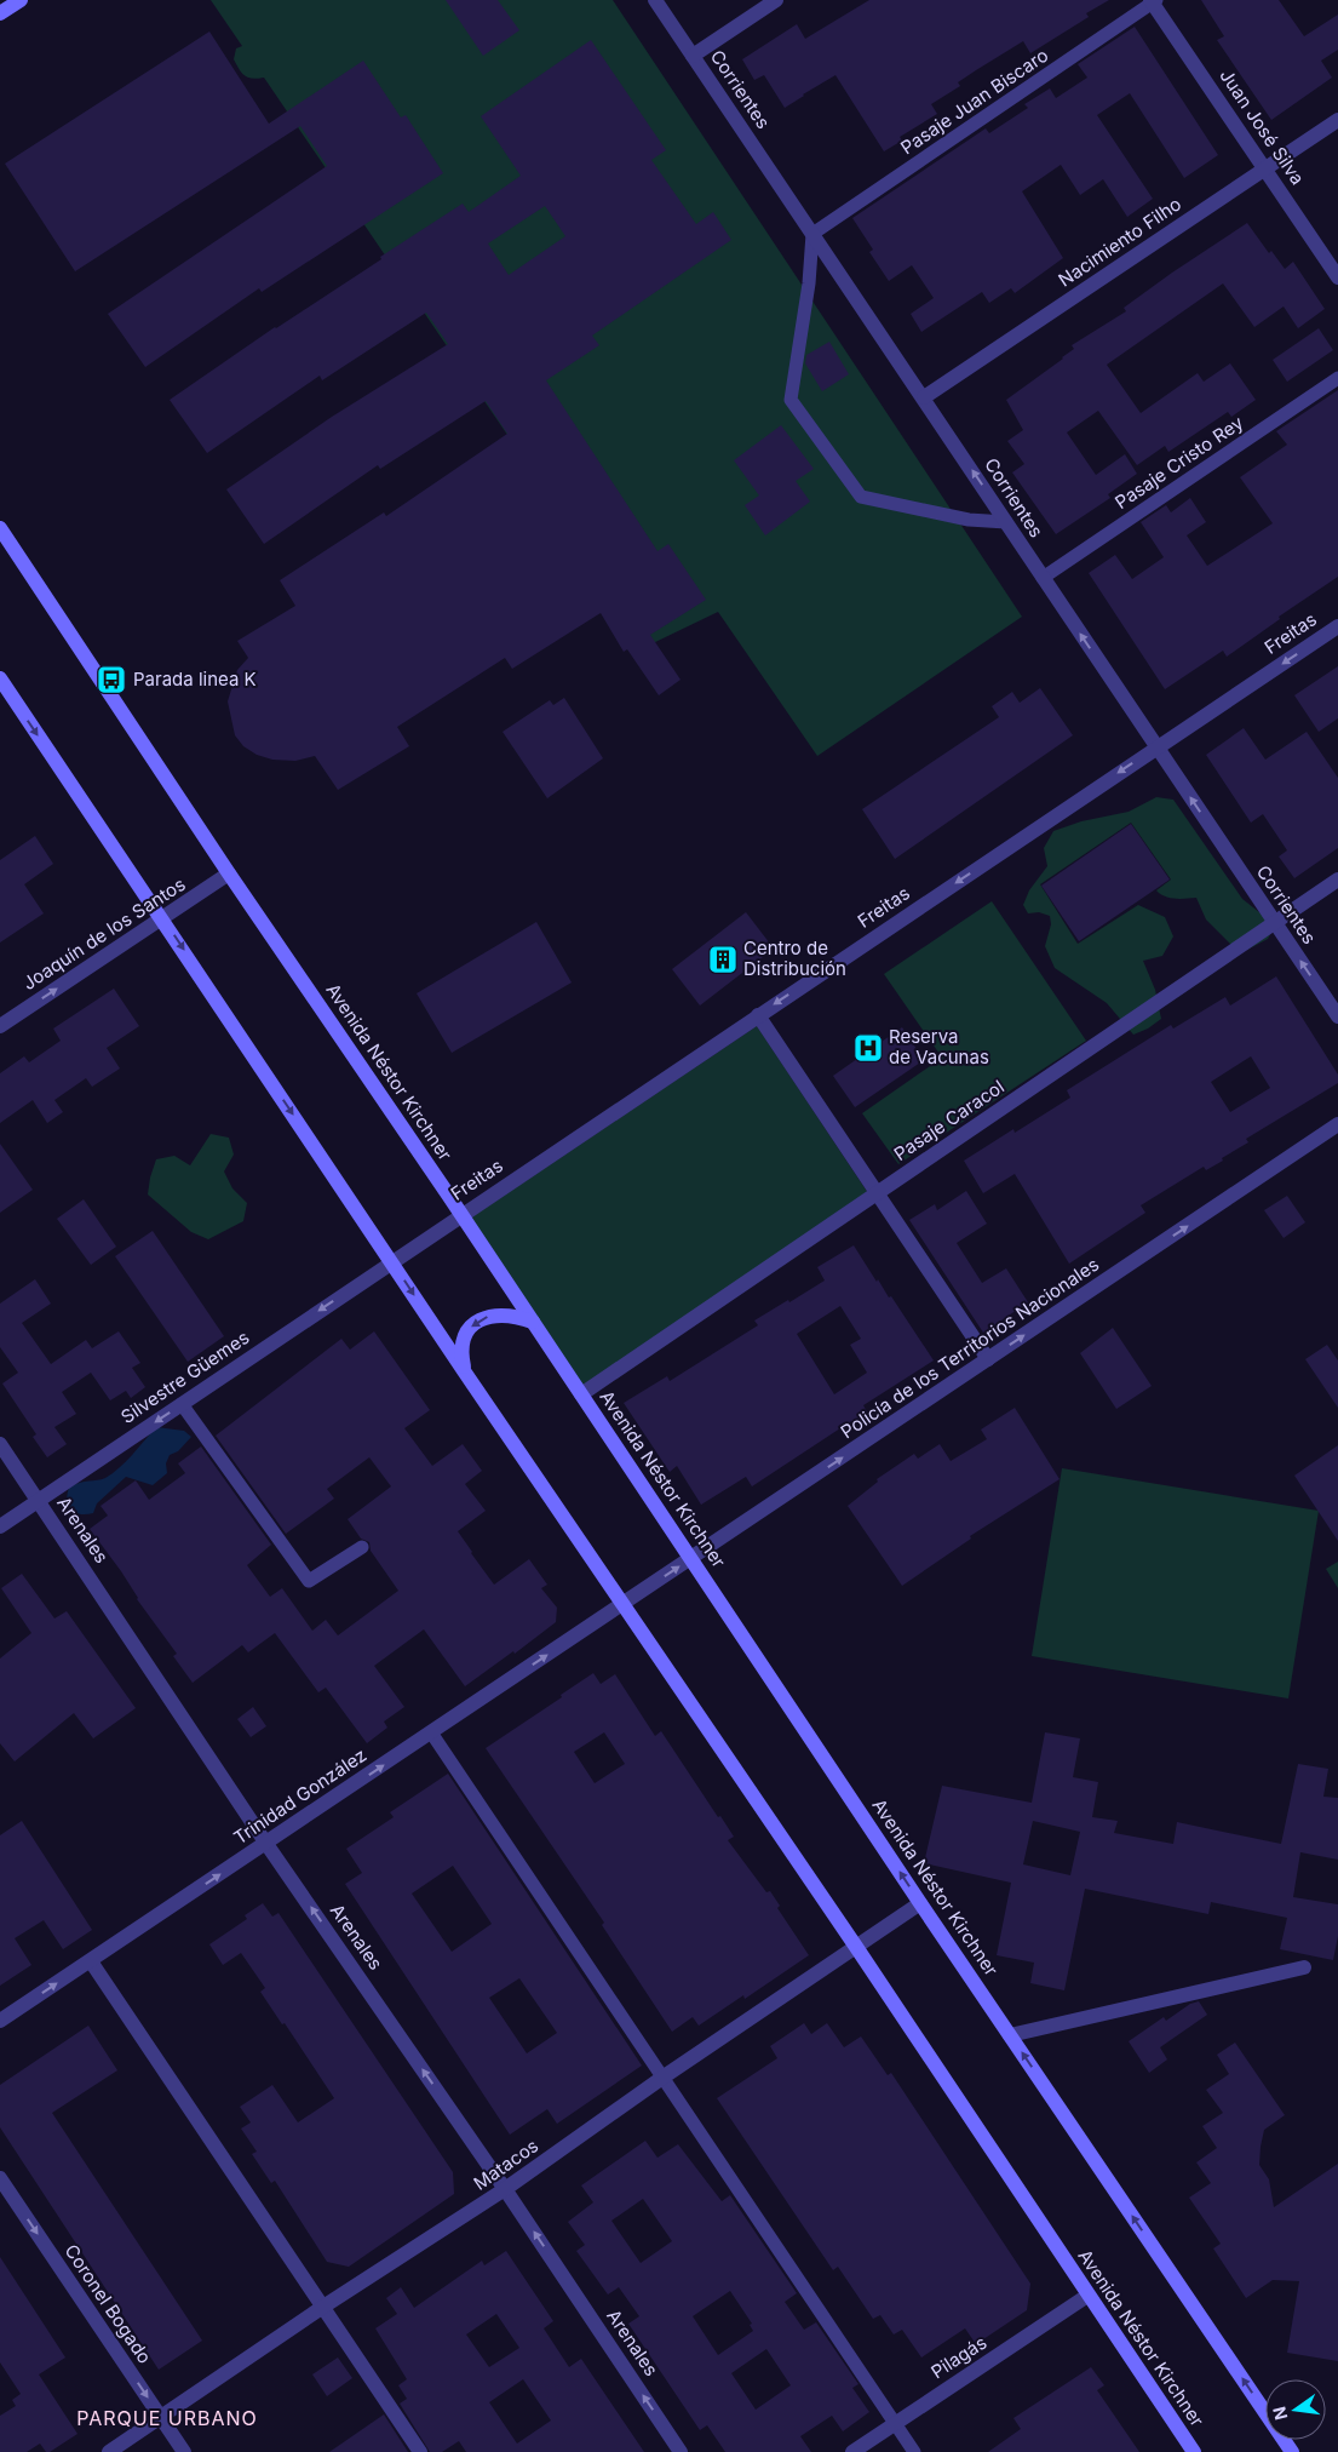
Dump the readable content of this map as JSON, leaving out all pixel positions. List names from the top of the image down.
{
  "streets": {
    "main road": ["Avenida Néstor Kirchner"],
    "street": [
      "Corrientes",
      "Juan José Silva",
      "Nacimiento Filho",
      "Freitas",
      "Joaquín de los Santos",
      "Pasaje Caracol",
      "Policía de los Territorios Nacionales",
      "Silvestre Güemes",
      "Arenales",
      "Trinidad González",
      "Matacos",
      "Coronel Bogado",
      "Pilagás"
    ],
    "lane": ["Pasaje Juan Biscaro", "Pasaje Cristo Rey"]
  },
  "crossings": [
    ["Corrientes", "Pasaje Juan Biscaro"],
    ["Corrientes", "Nacimiento Filho"],
    ["Corrientes", "Pasaje Cristo Rey"],
    ["Corrientes", "Freitas"],
    ["Corrientes", "Pasaje Caracol"],
    ["Pasaje Juan Biscaro", "Juan José Silva"],
    ["Juan José Silva", "Nacimiento Filho"],
    ["Freitas", "Avenida Néstor Kirchner"],
    ["Freitas", "Silvestre Güemes"],
    ["Joaquín de los Santos", "Avenida Néstor Kirchner"],
    ["Avenida Néstor Kirchner", "Pasaje Caracol"],
    ["Avenida Néstor Kirchner", "Policía de los Territorios Nacionales"],
    ["Avenida Néstor Kirchner", "Silvestre Güemes"],
    ["Avenida Néstor Kirchner", "Trinidad González"],
    ["Avenida Néstor Kirchner", "Matacos"],
    ["Avenida Néstor Kirchner", "Pilagás"],
    ["Policía de los Territorios Nacionales", "Trinidad González"],
    ["Silvestre Güemes", "Arenales"],
    ["Arenales", "Trinidad González"],
    ["Arenales", "Matacos"],
    ["Matacos", "Coronel Bogado"]
  ],
  "one_way": [
    "Corrientes",
    "Freitas",
    "Joaquín de los Santos",
    "Policía de los Territorios Nacionales",
    "Silvestre Güemes",
    "Arenales",
    "Trinidad González",
    "Coronel Bogado"
  ],
  "districts": ["PARQUE URBANO"],
  "places": {
    "bus stop": ["Parada linea K"],
    "building": ["Centro de Distribución"],
    "hospital": ["Reserva de Vacunas"]
  },
  "north": "left"
}
